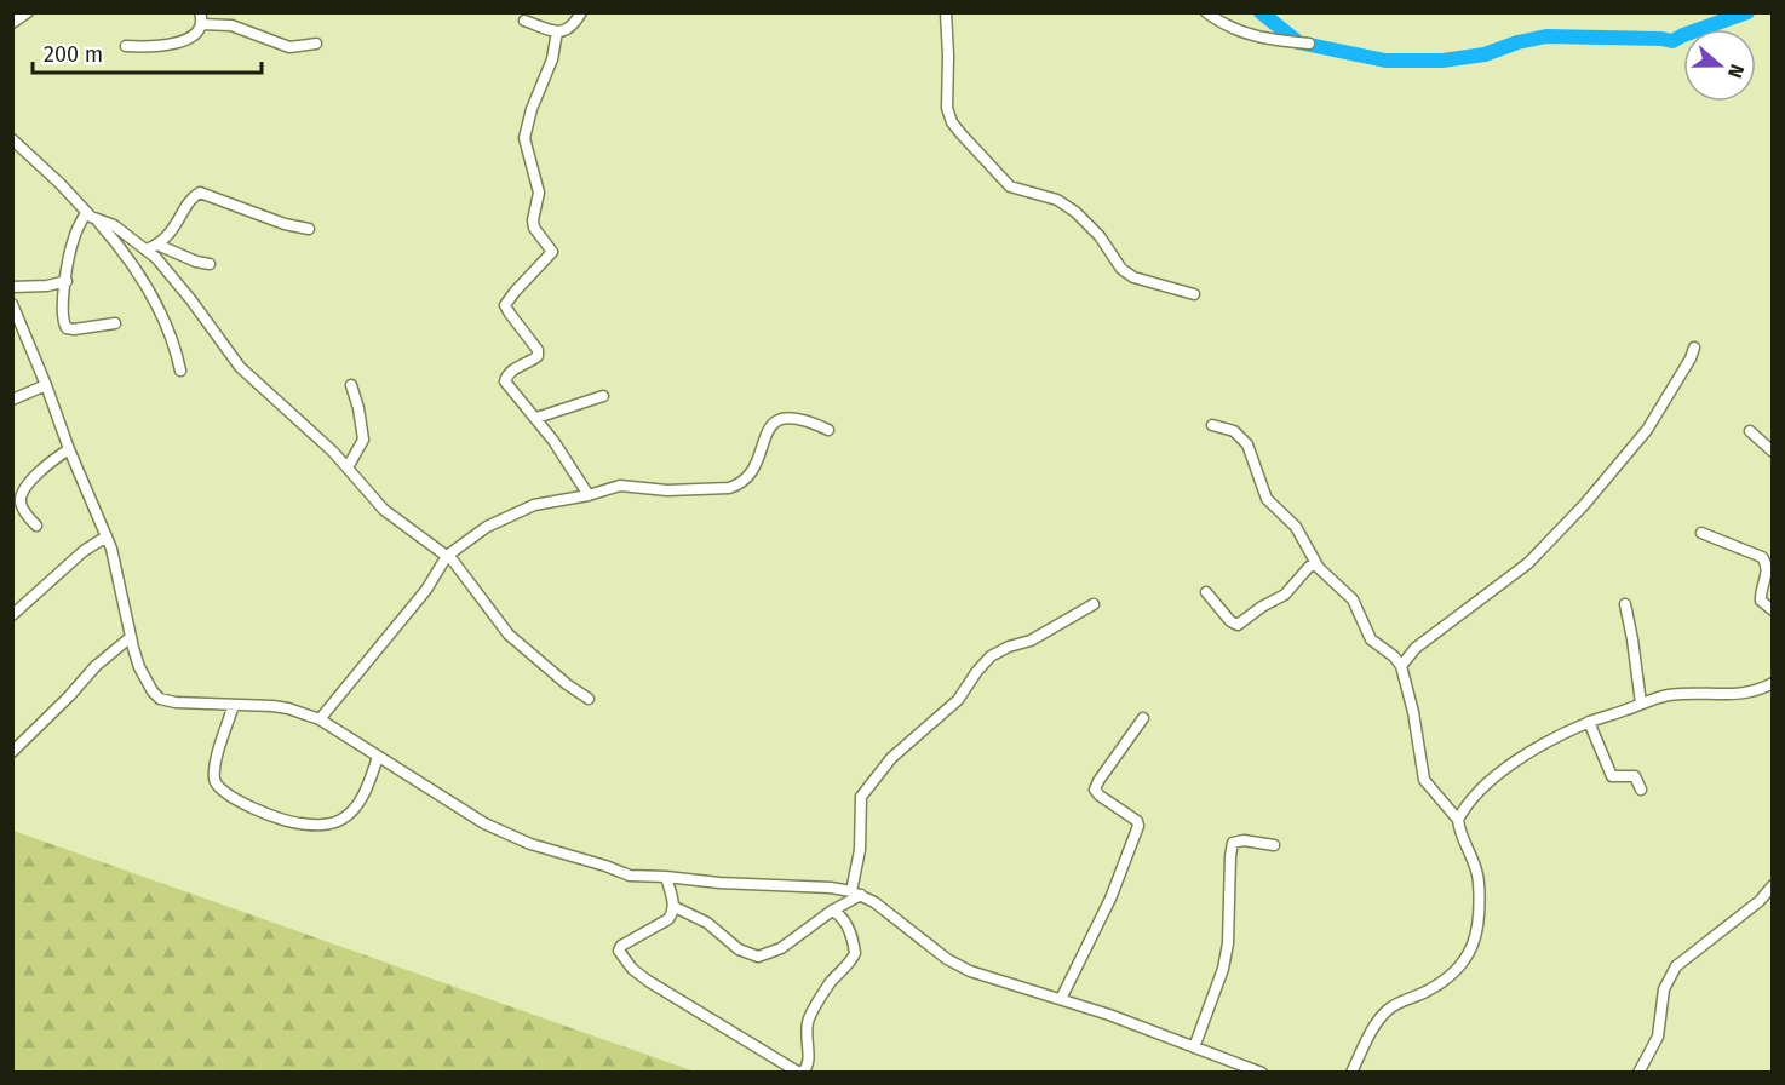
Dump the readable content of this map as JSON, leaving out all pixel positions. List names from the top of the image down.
{
  "scale_bar": "200 m",
  "north": "right"
}
